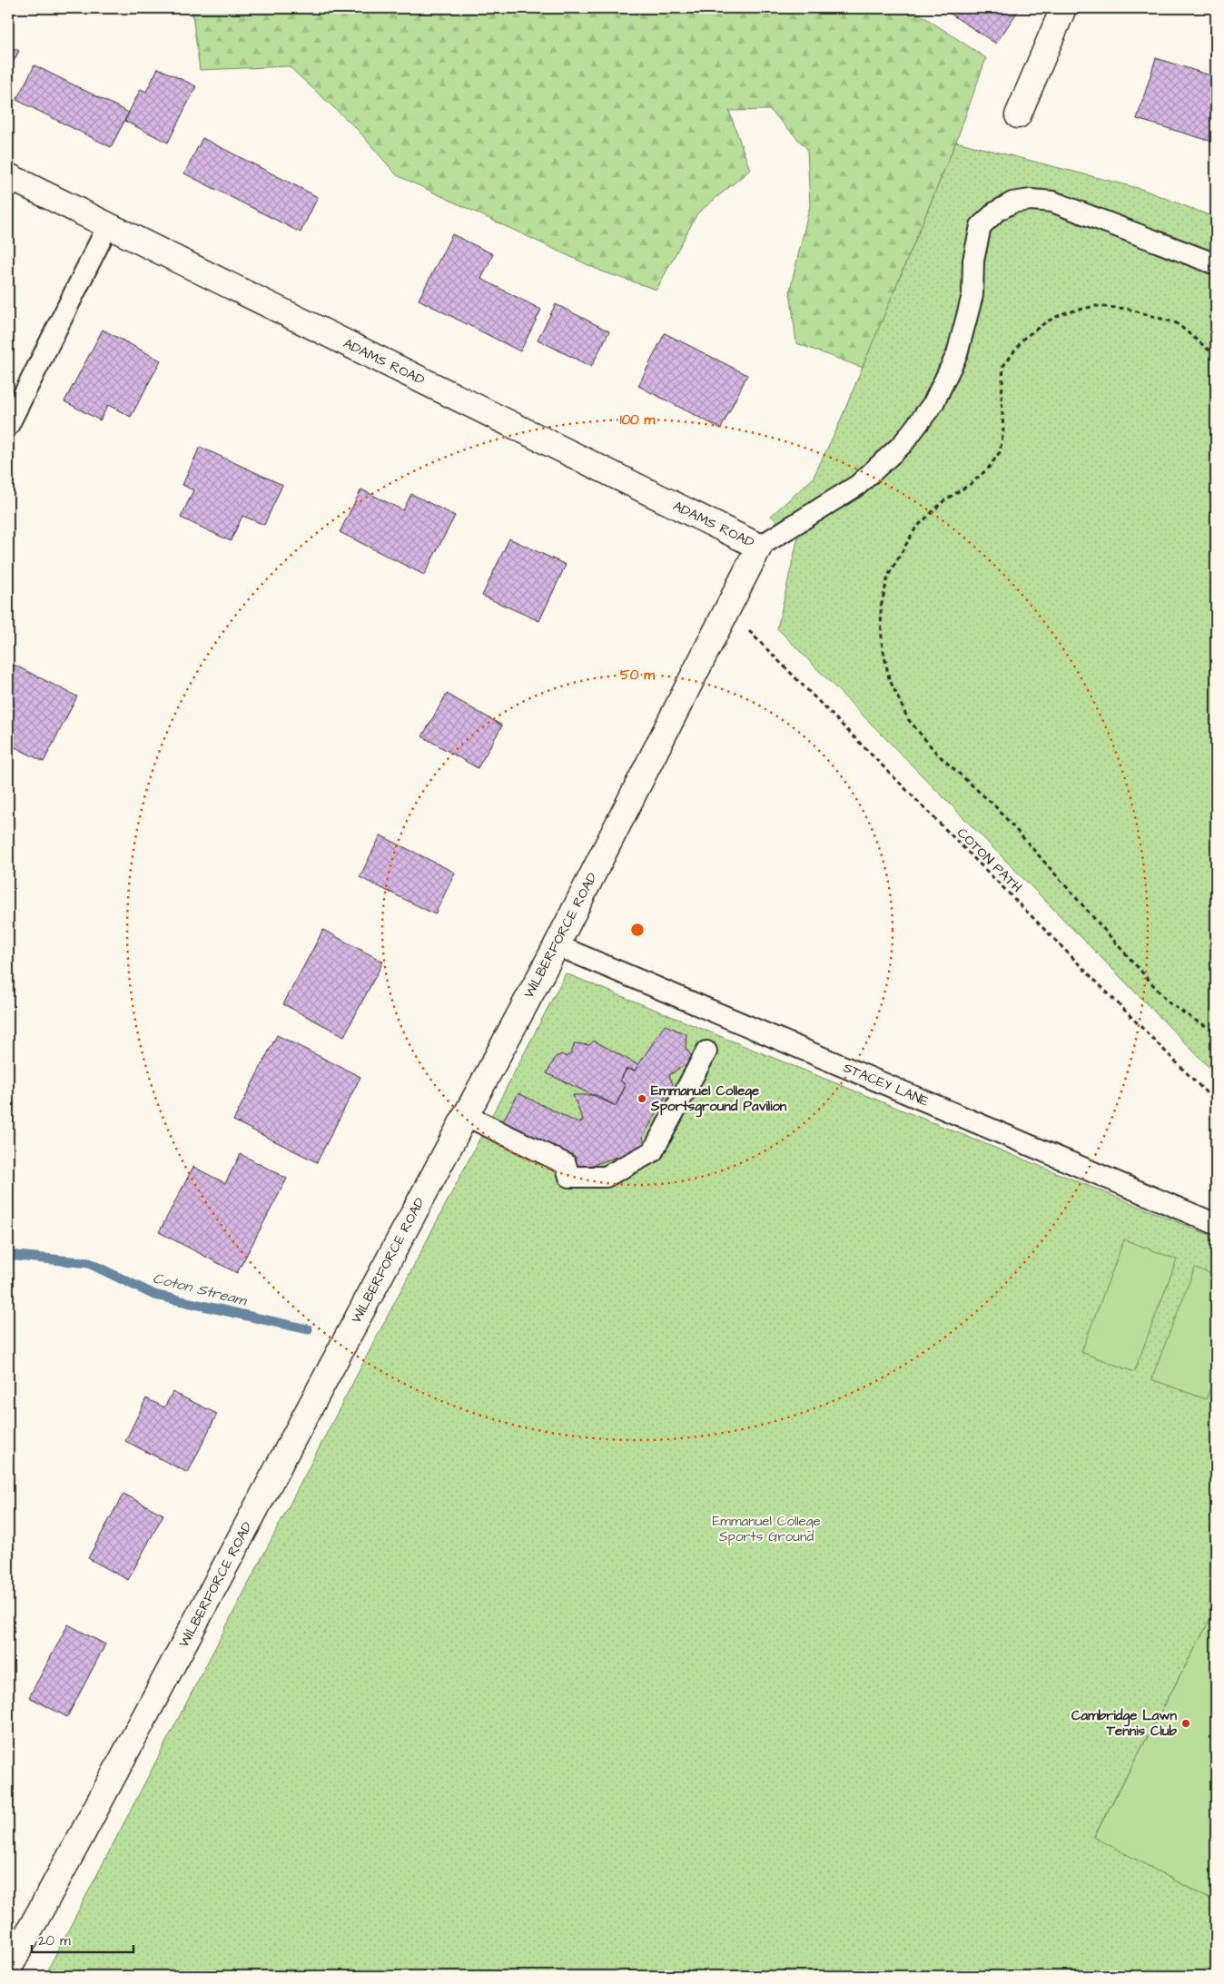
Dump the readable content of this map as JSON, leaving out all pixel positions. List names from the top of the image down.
{
  "streets": {
    "street": ["ADAMS ROAD", "WILBERFORCE ROAD"],
    "lane": ["STACEY LANE"],
    "path": ["COTON PATH"]
  },
  "crossings": [
    ["ADAMS ROAD", "WILBERFORCE ROAD"],
    ["WILBERFORCE ROAD", "STACEY LANE"]
  ],
  "water": ["Coton Stream"],
  "parks": ["Emmanuel College Sports Ground"],
  "places": ["Emmanuel College Sportsground Pavilion", "Cambridge Lawn Tennis Club"],
  "scale_bar": "20 m",
  "rings": ["100 m", "50 m"]
}
